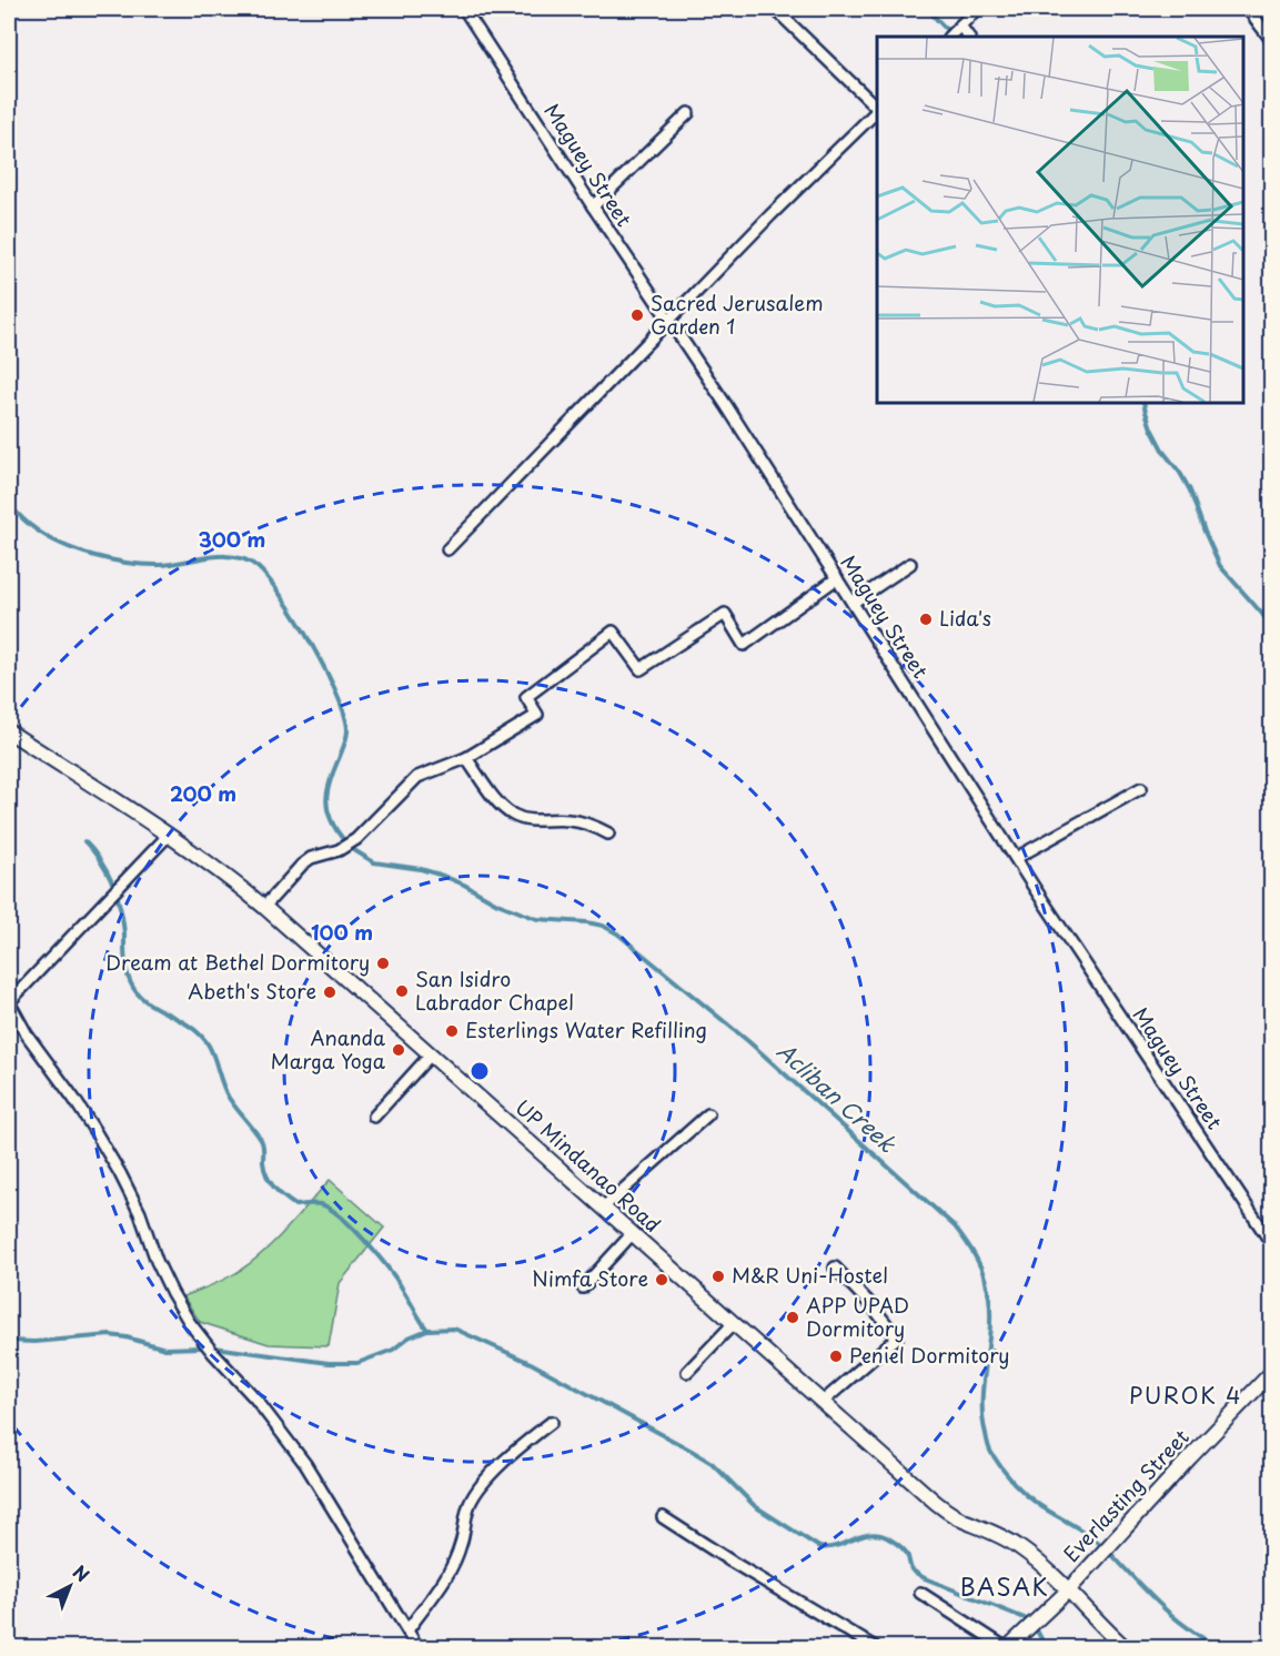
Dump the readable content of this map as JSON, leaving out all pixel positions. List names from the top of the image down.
{
  "streets": {
    "street": ["Maguey Street", "UP Mindanao Road", "Everlasting Street"]
  },
  "crossings": [
    ["UP Mindanao Road", "Everlasting Street"]
  ],
  "districts": ["PUROK 4", "BASAK"],
  "water": ["Acliban Creek"],
  "places": [
    "Sacred Jerusalem Garden 1",
    "Lida's",
    "Dream at Bethel Dormitory",
    "San Isidro Labrador Chapel",
    "Abeth's Store",
    "Esterlings Water Refilling",
    "Ananda Marga Yoga",
    "M&R Uni-Hostel",
    "Nimfa Store",
    "APP UPAD Dormitory",
    "Peniel Dormitory"
  ],
  "north": "top right",
  "rings": ["300 m", "200 m", "100 m"]
}
